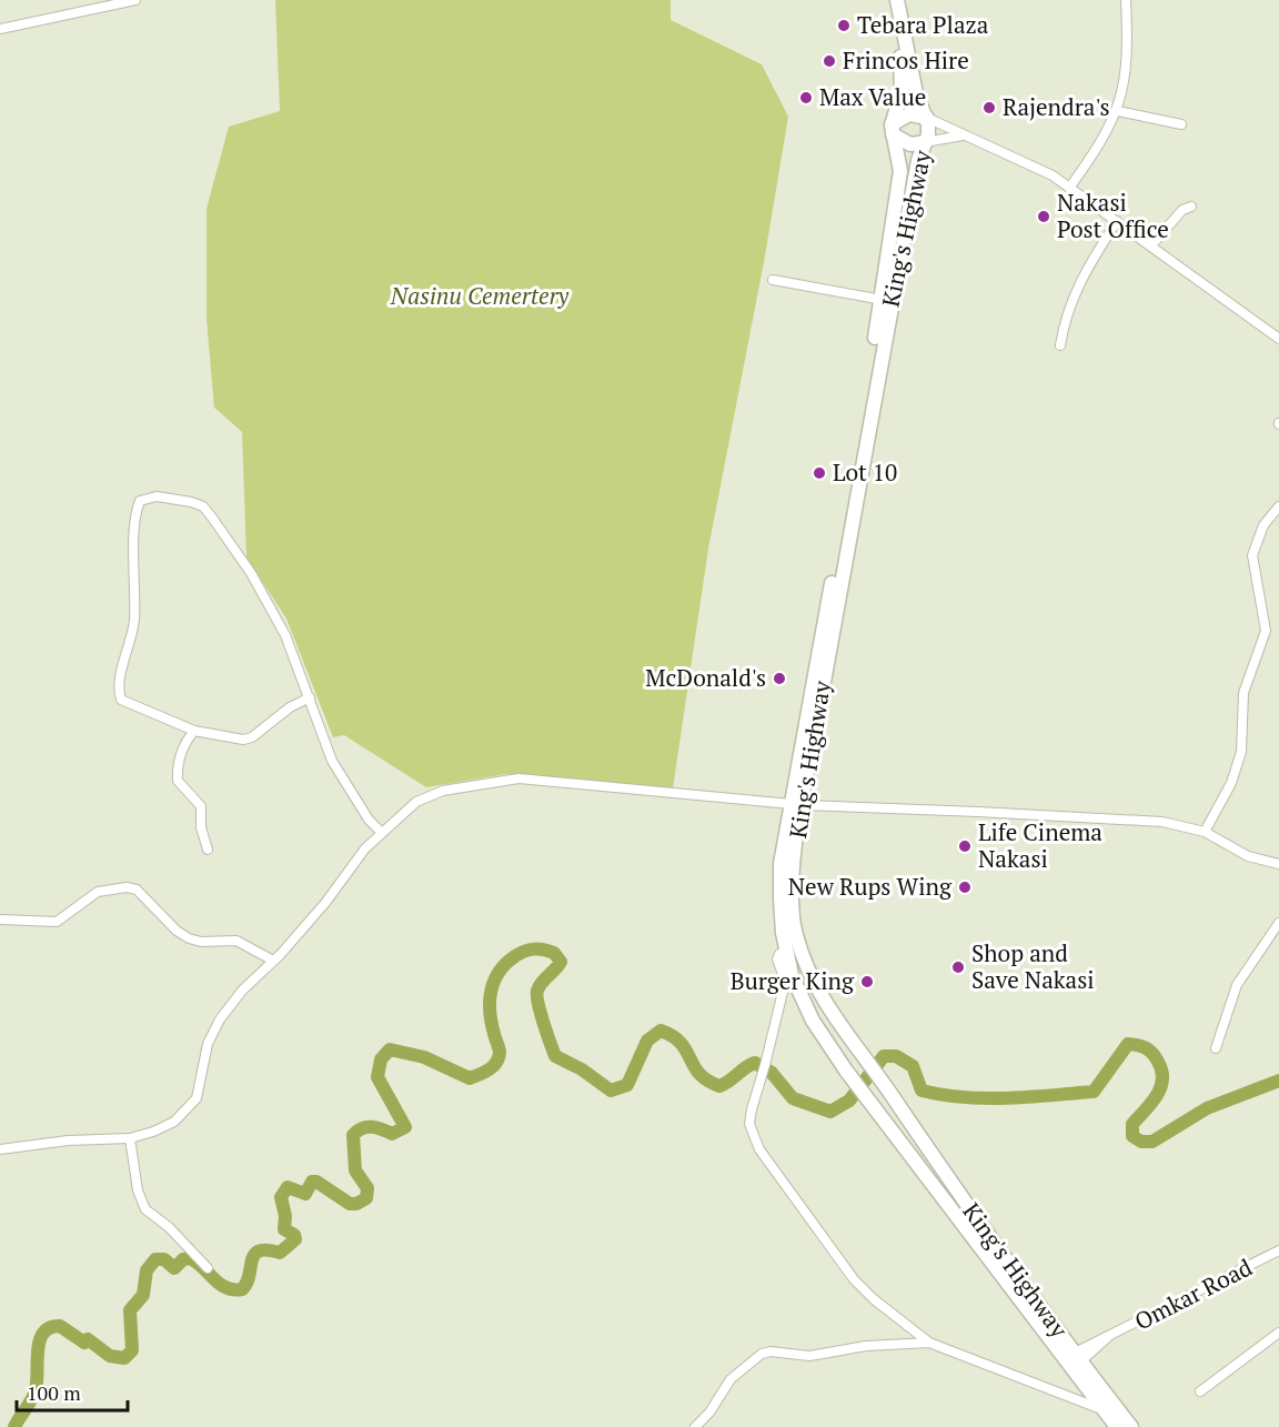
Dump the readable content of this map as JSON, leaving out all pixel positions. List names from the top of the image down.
{
  "streets": {
    "highway": ["King's Highway"],
    "street": ["Omkar Road"]
  },
  "crossings": [
    ["King's Highway", "Omkar Road"]
  ],
  "parks": ["Nasinu Cemertery"],
  "places": [
    "Tebara Plaza",
    "Frincos Hire",
    "Max Value",
    "Rajendra's",
    "Nakasi Post Office",
    "Lot 10",
    "McDonald's",
    "Life Cinema Nakasi",
    "New Rups Wing",
    "Shop and Save Nakasi",
    "Burger King"
  ],
  "scale_bar": "100 m"
}
